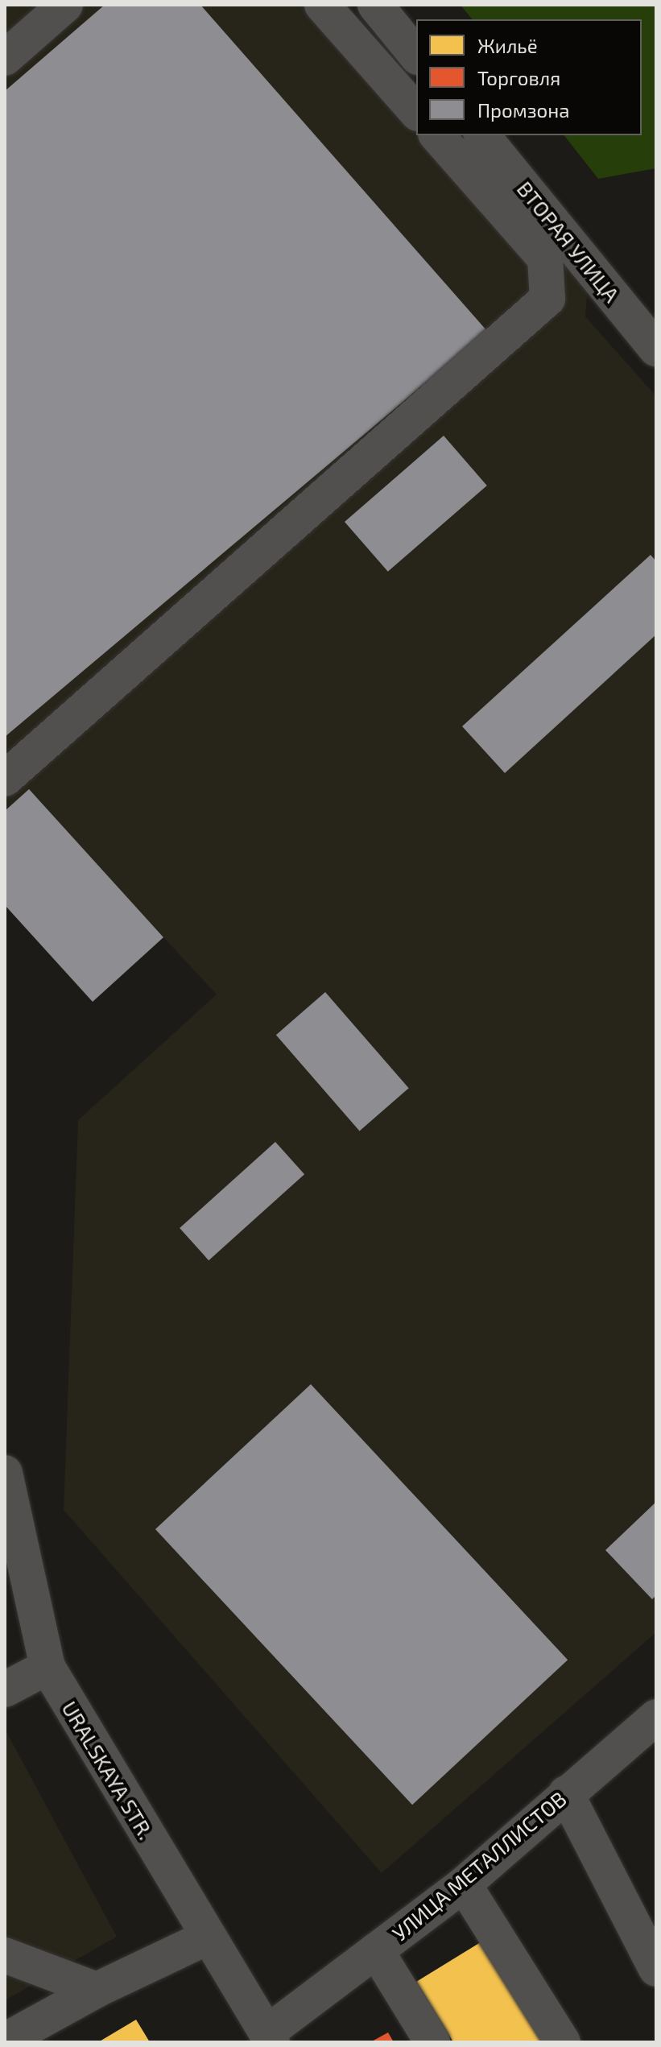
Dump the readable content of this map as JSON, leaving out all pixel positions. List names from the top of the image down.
{
  "streets": {
    "street": ["ВТОРАЯ УЛИЦА", "URALSKAYA STR.", "УЛИЦА МЕТАЛЛИСТОВ"]
  },
  "crossings": [
    ["URALSKAYA STR.", "УЛИЦА МЕТАЛЛИСТОВ"]
  ],
  "legend": ["Жильё", "Торговля", "Промзона"]
}
